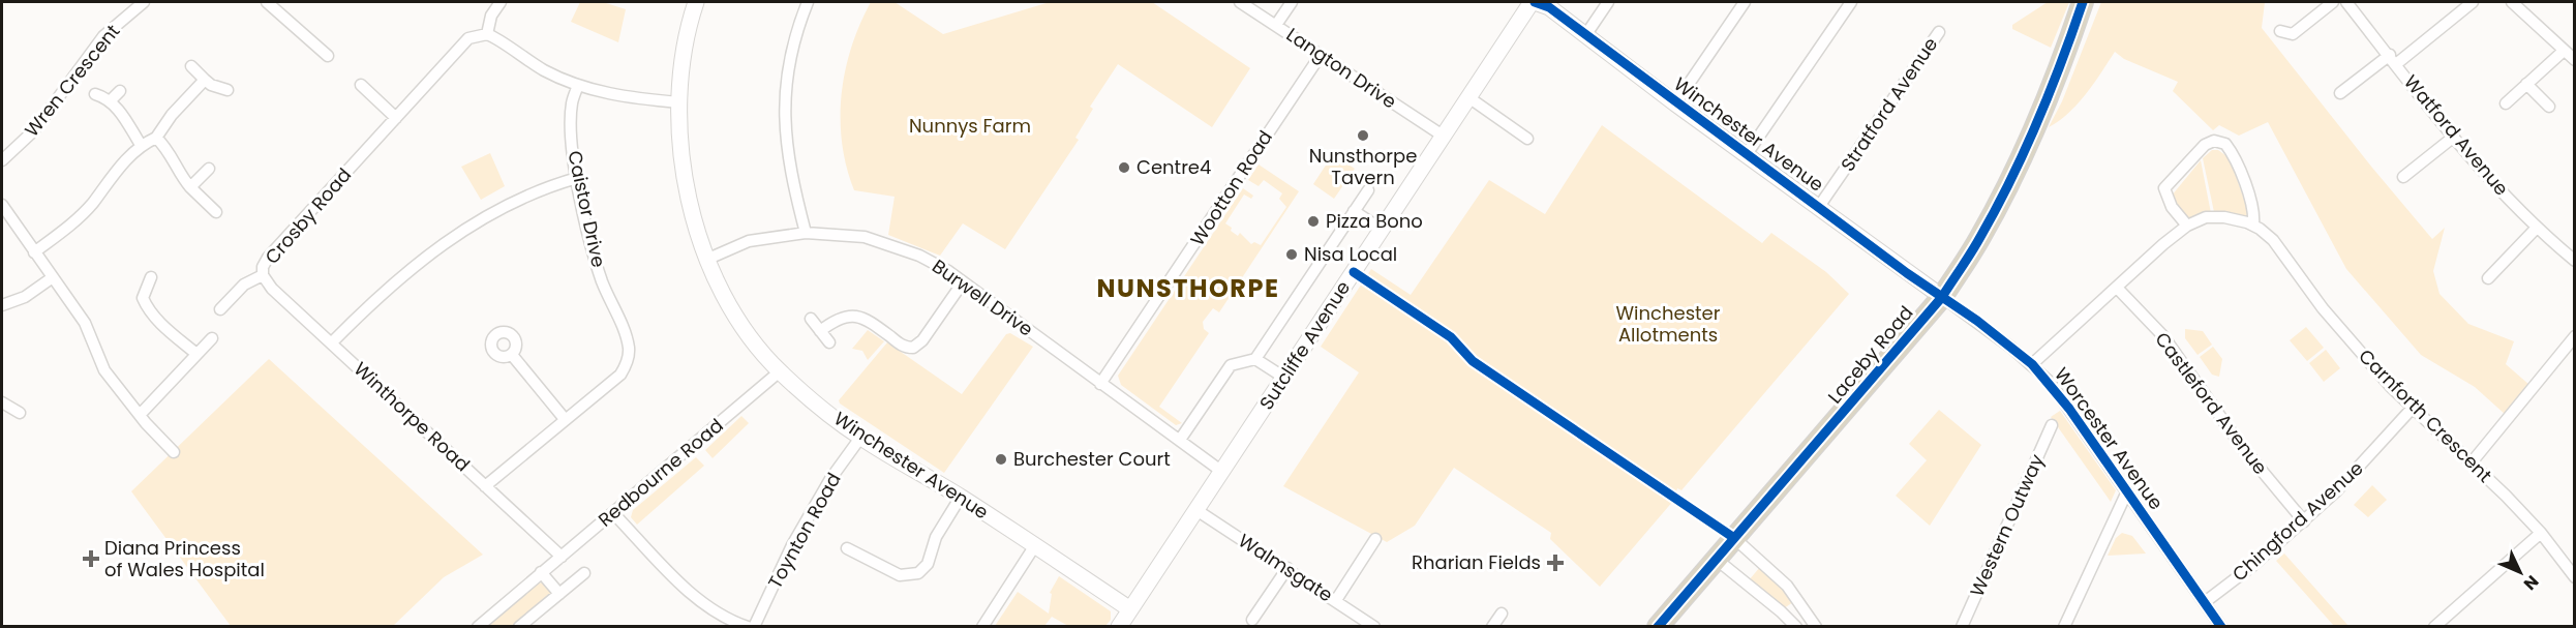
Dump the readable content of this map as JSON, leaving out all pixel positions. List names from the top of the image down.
{
  "streets": {
    "highway": ["Laceby Road"],
    "street": [
      "Langton Drive",
      "Wren Crescent",
      "Stratford Avenue",
      "Winchester Avenue",
      "Watford Avenue",
      "Wootton Road",
      "Caistor Drive",
      "Crosby Road",
      "Burwell Drive",
      "Sutcliffe Avenue",
      "Castleford Avenue",
      "Carnforth Crescent",
      "Winthorpe Road",
      "Worcester Avenue",
      "Redbourne Road",
      "Chingford Avenue",
      "Western Outway",
      "Toynton Road",
      "Walmsgate"
    ]
  },
  "crossings": [
    ["Langton Drive", "Wootton Road"],
    ["Langton Drive", "Sutcliffe Avenue"],
    ["Stratford Avenue", "Winchester Avenue"],
    ["Winchester Avenue", "Burwell Drive"],
    ["Winchester Avenue", "Sutcliffe Avenue"],
    ["Winchester Avenue", "Laceby Road"],
    ["Winchester Avenue", "Worcester Avenue"],
    ["Winchester Avenue", "Redbourne Road"],
    ["Winchester Avenue", "Toynton Road"],
    ["Wootton Road", "Burwell Drive"],
    ["Caistor Drive", "Winthorpe Road"],
    ["Crosby Road", "Winthorpe Road"],
    ["Burwell Drive", "Sutcliffe Avenue"],
    ["Sutcliffe Avenue", "Walmsgate"],
    ["Laceby Road", "Worcester Avenue"],
    ["Castleford Avenue", "Carnforth Crescent"],
    ["Castleford Avenue", "Chingford Avenue"],
    ["Carnforth Crescent", "Worcester Avenue"],
    ["Carnforth Crescent", "Chingford Avenue"],
    ["Winthorpe Road", "Redbourne Road"],
    ["Worcester Avenue", "Chingford Avenue"]
  ],
  "districts": ["NUNSTHORPE"],
  "parks": ["Nunnys Farm", "Winchester Allotments"],
  "places": {
    "other": [
      "Nunsthorpe Tavern",
      "Centre4",
      "Pizza Bono",
      "Nisa Local",
      "Burchester Court"
    ],
    "health": ["Diana Princess of Wales Hospital", "Rharian Fields"]
  },
  "north": "bottom right"
}
